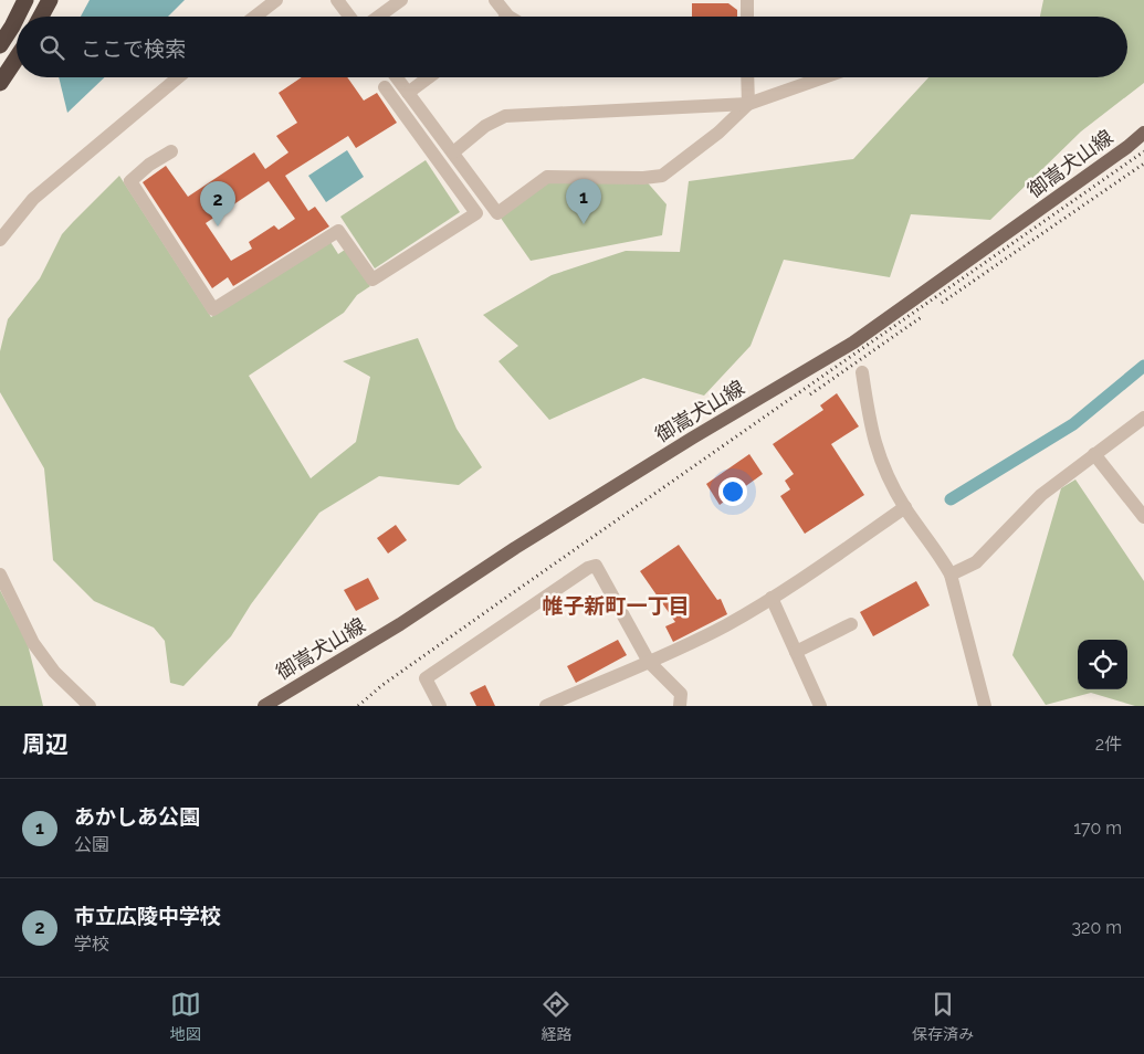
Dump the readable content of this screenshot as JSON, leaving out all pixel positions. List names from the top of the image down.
{
  "streets": {
    "main road": ["御嵩犬山線"]
  },
  "districts": ["帷子新町一丁目"],
  "page": {
    "search": "ここで検索",
    "pins": ["1", "2"],
    "heading": ["周辺", "2件"],
    "list": [
      {
        "mark": "1",
        "name": "あかしあ公園",
        "note": "公園",
        "value": "170 m"
      },
      {
        "mark": "2",
        "name": "市立広陵中学校",
        "note": "学校",
        "value": "320 m"
      }
    ],
    "nav": ["地図", "経路", "保存済み"]
  }
}
